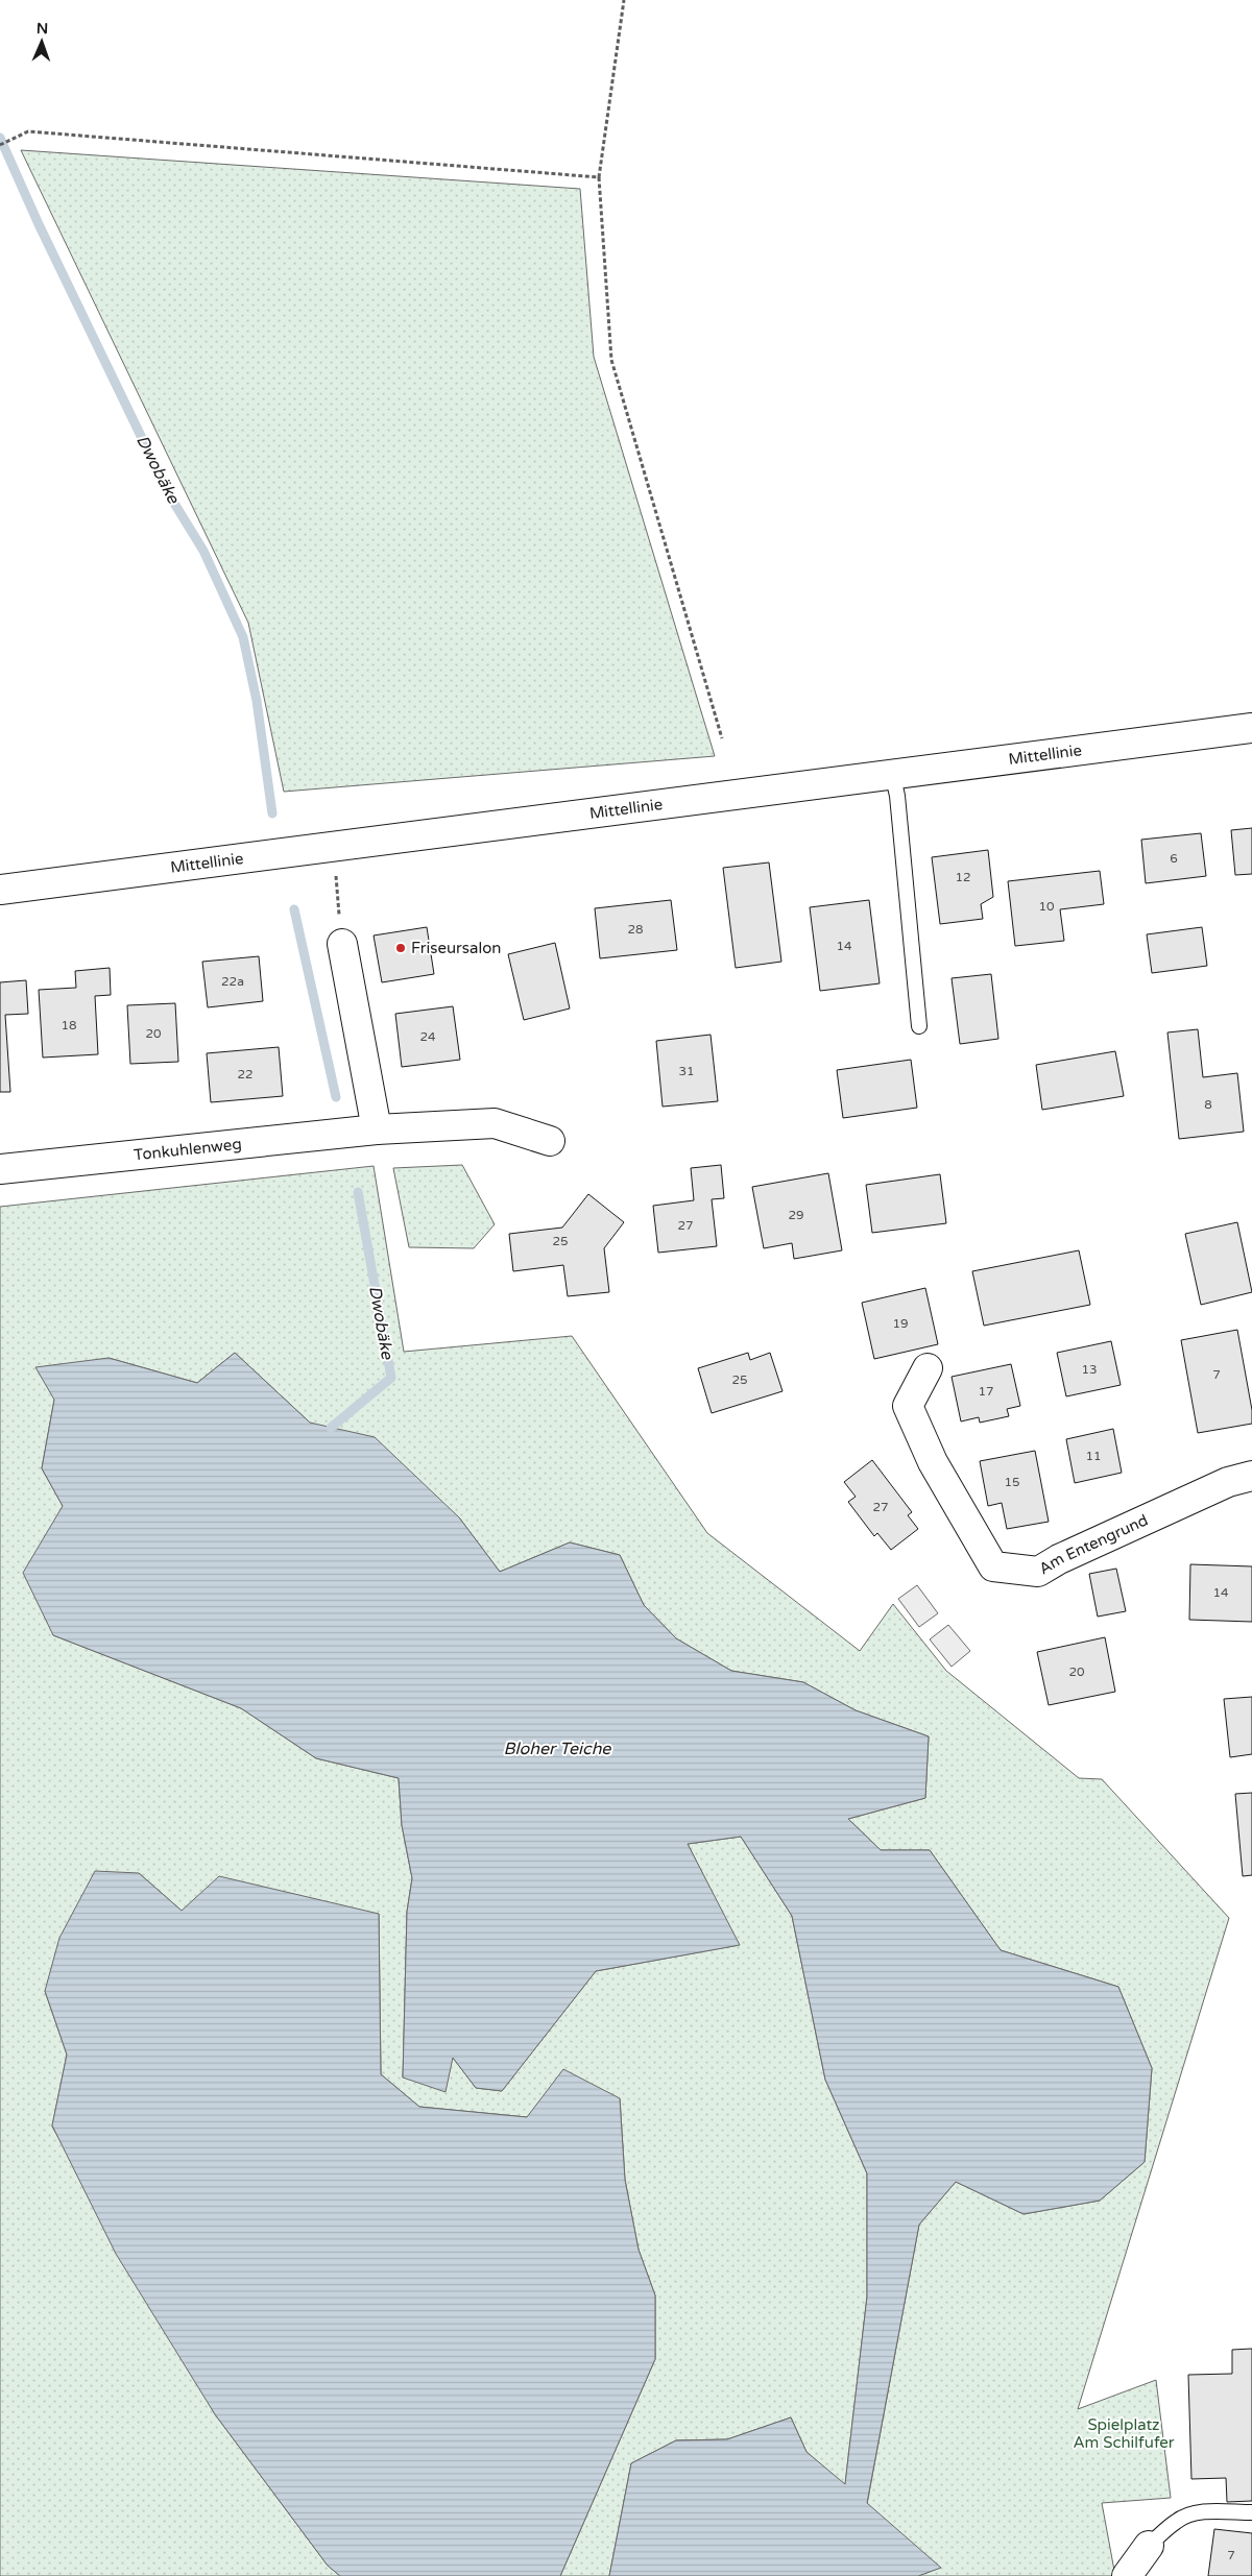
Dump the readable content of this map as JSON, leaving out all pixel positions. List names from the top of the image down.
{
  "streets": {
    "street": ["Mittellinie", "Tonkuhlenweg", "Am Entengrund"]
  },
  "water": ["Dwobäke", "Bloher Teiche"],
  "parks": ["Spielplatz Am Schilfufer"],
  "places": ["Friseursalon"],
  "house_numbers": [
    "6",
    "12",
    "10",
    "28",
    "14",
    "22a",
    "18",
    "20",
    "24",
    "31",
    "22",
    "8",
    "29",
    "27",
    "25",
    "19",
    "13",
    "7",
    "25",
    "17",
    "11",
    "15",
    "27",
    "14",
    "20",
    "7"
  ],
  "north": "top"
}
